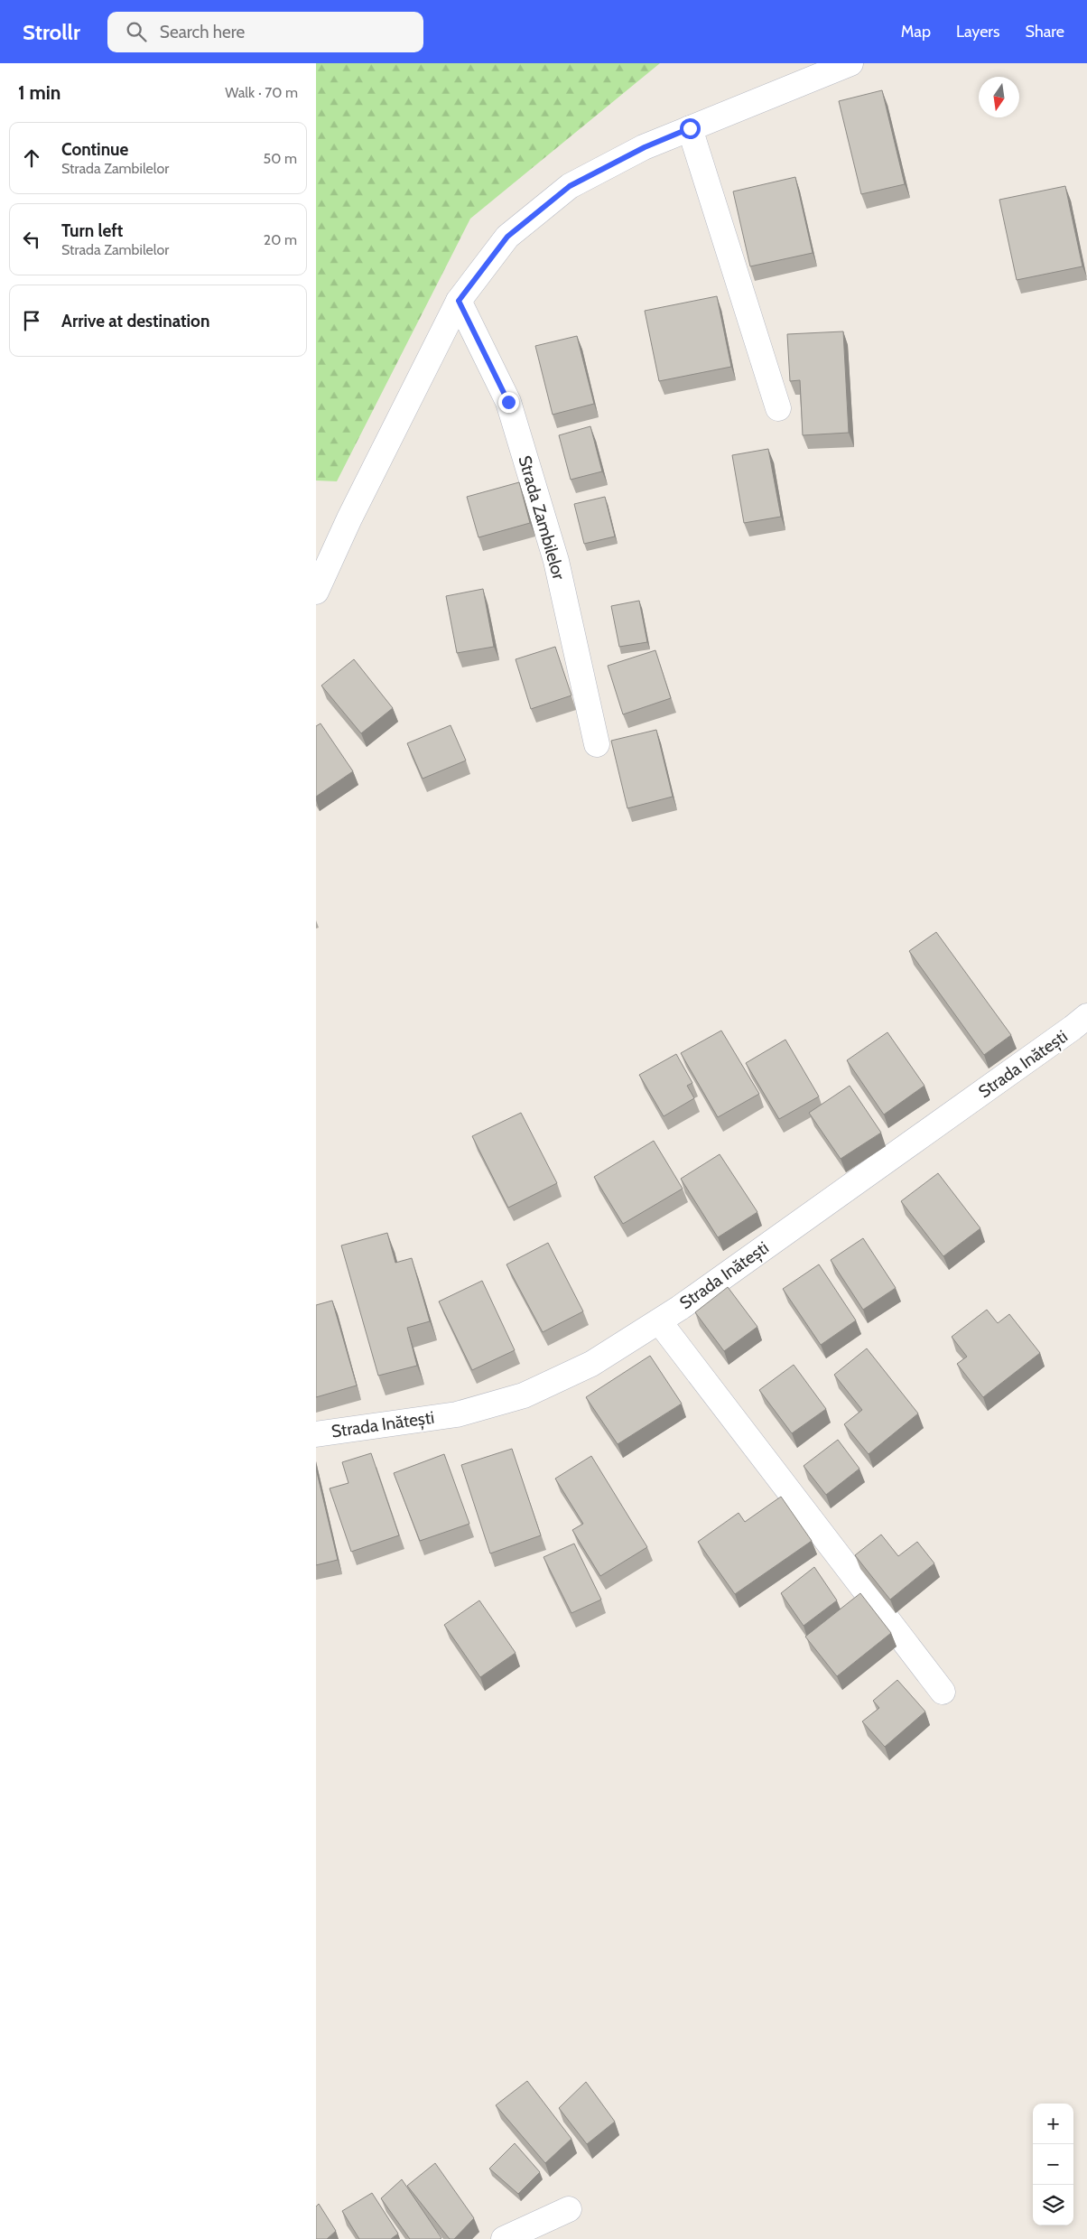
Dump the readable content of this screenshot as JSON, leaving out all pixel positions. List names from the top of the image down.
{
  "streets": {
    "street": ["Strada Zambilelor", "Strada Inătești"]
  },
  "north": "bottom",
  "page": {
    "header": "Strollr",
    "search": "Search here",
    "nav": ["Map", "Layers", "Share"],
    "heading": ["1 min", "Walk · 70 m"],
    "list": [
      ["Continue", "Strada Zambilelor", "50 m"],
      ["Turn left", "Strada Zambilelor", "20 m"],
      "Arrive at destination"
    ],
    "map_buttons": ["+", "−"]
  }
}
